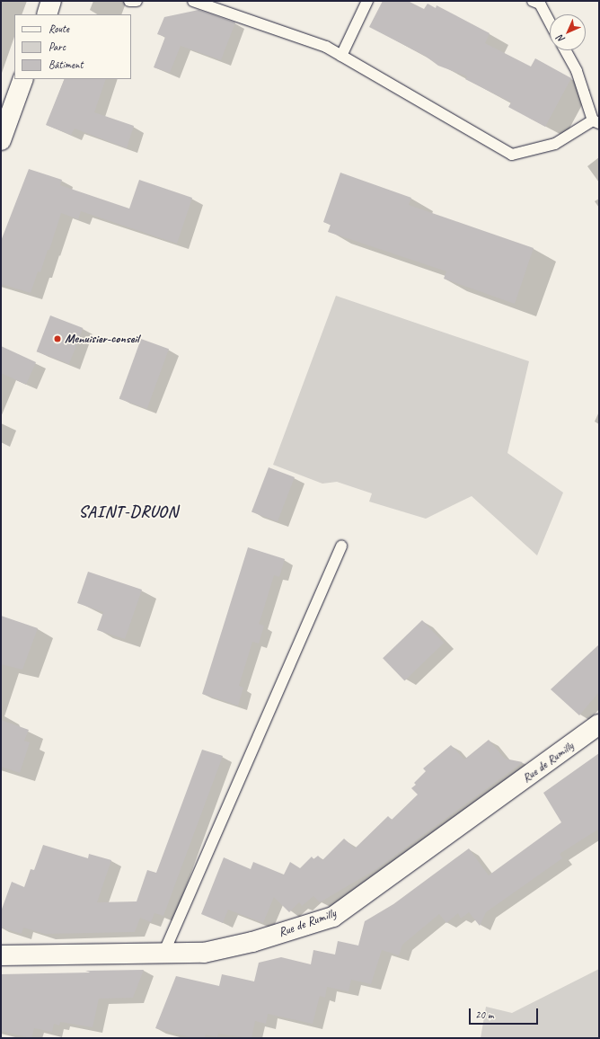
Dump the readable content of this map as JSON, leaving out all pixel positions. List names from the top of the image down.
{
  "streets": {
    "street": ["Rue de Rumilly"]
  },
  "districts": ["SAINT-DRUON"],
  "places": ["Menuisier-conseil"],
  "legend": ["Route", "Parc", "Bâtiment"],
  "scale_bar": "20 m",
  "north": "bottom left"
}
